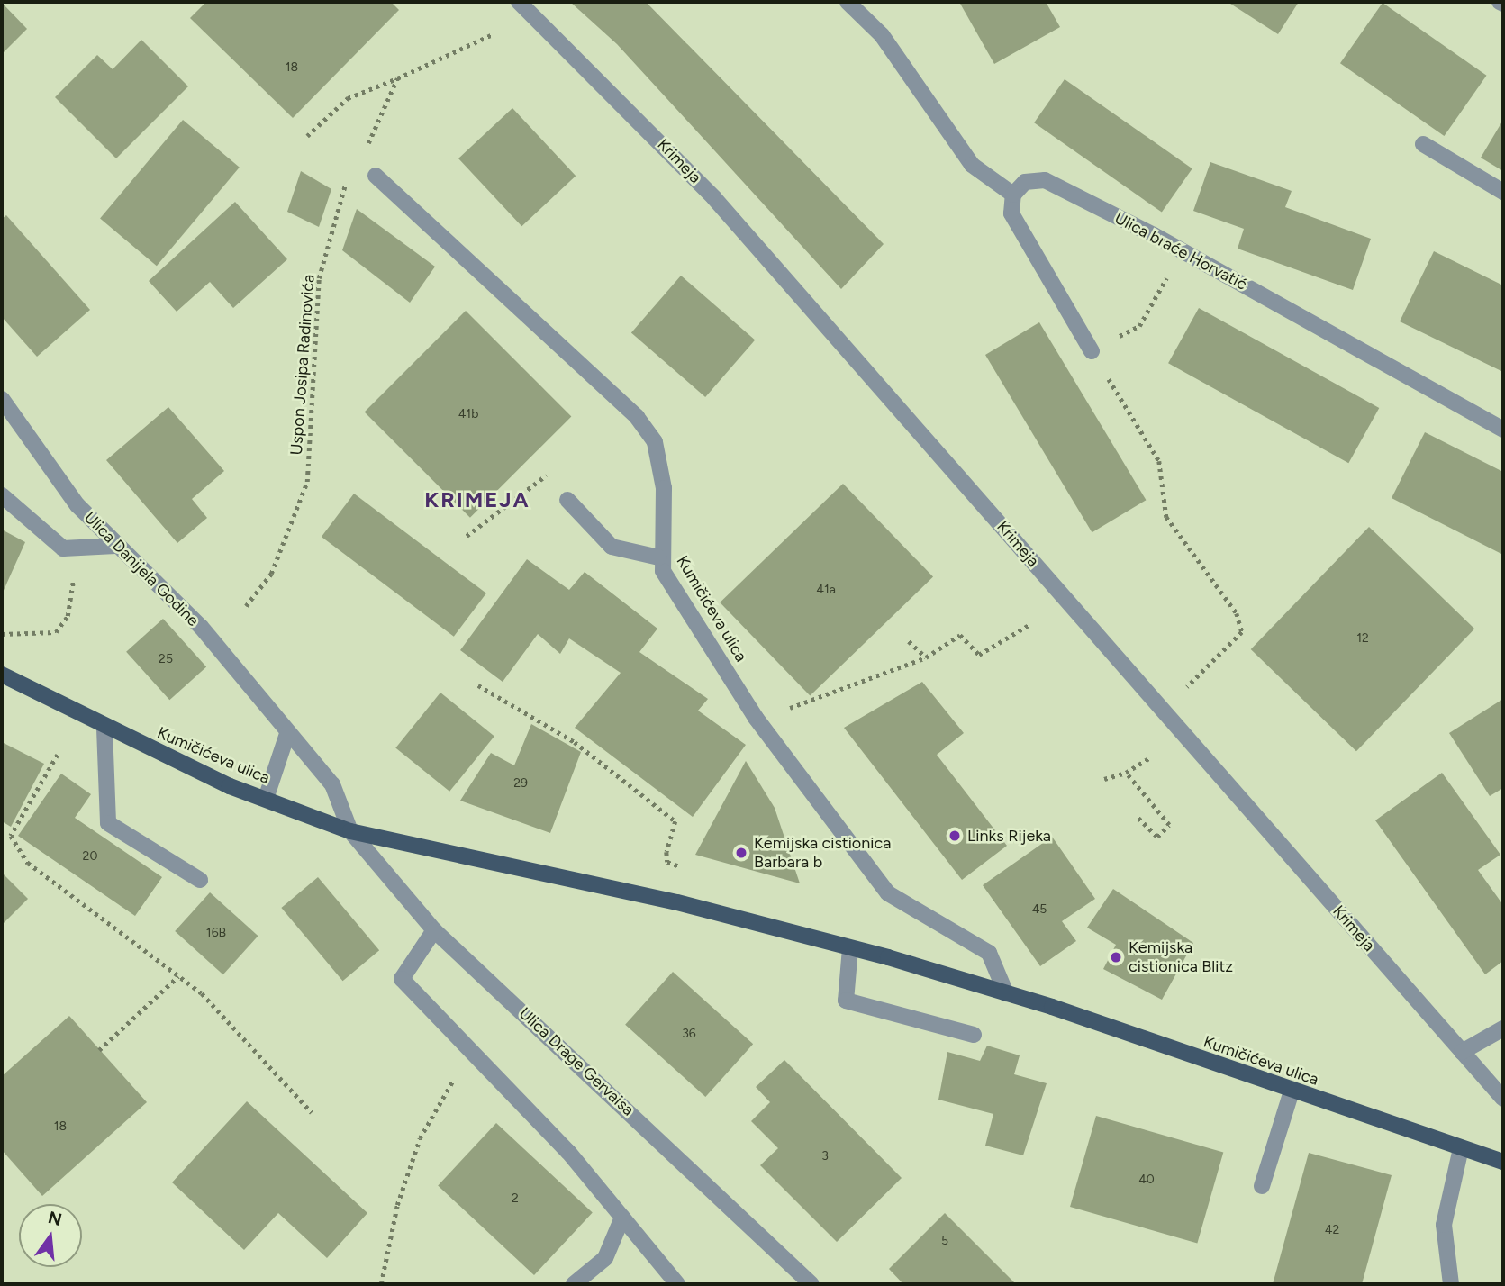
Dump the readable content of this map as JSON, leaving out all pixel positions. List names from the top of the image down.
{
  "streets": {
    "main road": ["Kumičićeva ulica"],
    "street": [
      "Krimeja",
      "Ulica braće Horvatić",
      "Ulica Danijela Godine",
      "Ulica Drage Gervaisa"
    ],
    "path": ["Uspon Josipa Radinovića"]
  },
  "crossings": [
    ["Ulica Danijela Godine", "Kumičićeva ulica"],
    ["Ulica Danijela Godine", "Ulica Drage Gervaisa"],
    ["Kumičićeva ulica", "Ulica Drage Gervaisa"]
  ],
  "districts": ["KRIMEJA"],
  "places": ["Links Rijeka", "Kemijska cistionica Barbara b", "Kemijska cistionica Blitz"],
  "house_numbers": [
    "18",
    "41b",
    "41a",
    "12",
    "25",
    "29",
    "20",
    "45",
    "16B",
    "36",
    "18",
    "3",
    "40",
    "2",
    "42",
    "5"
  ],
  "north": "top"
}
